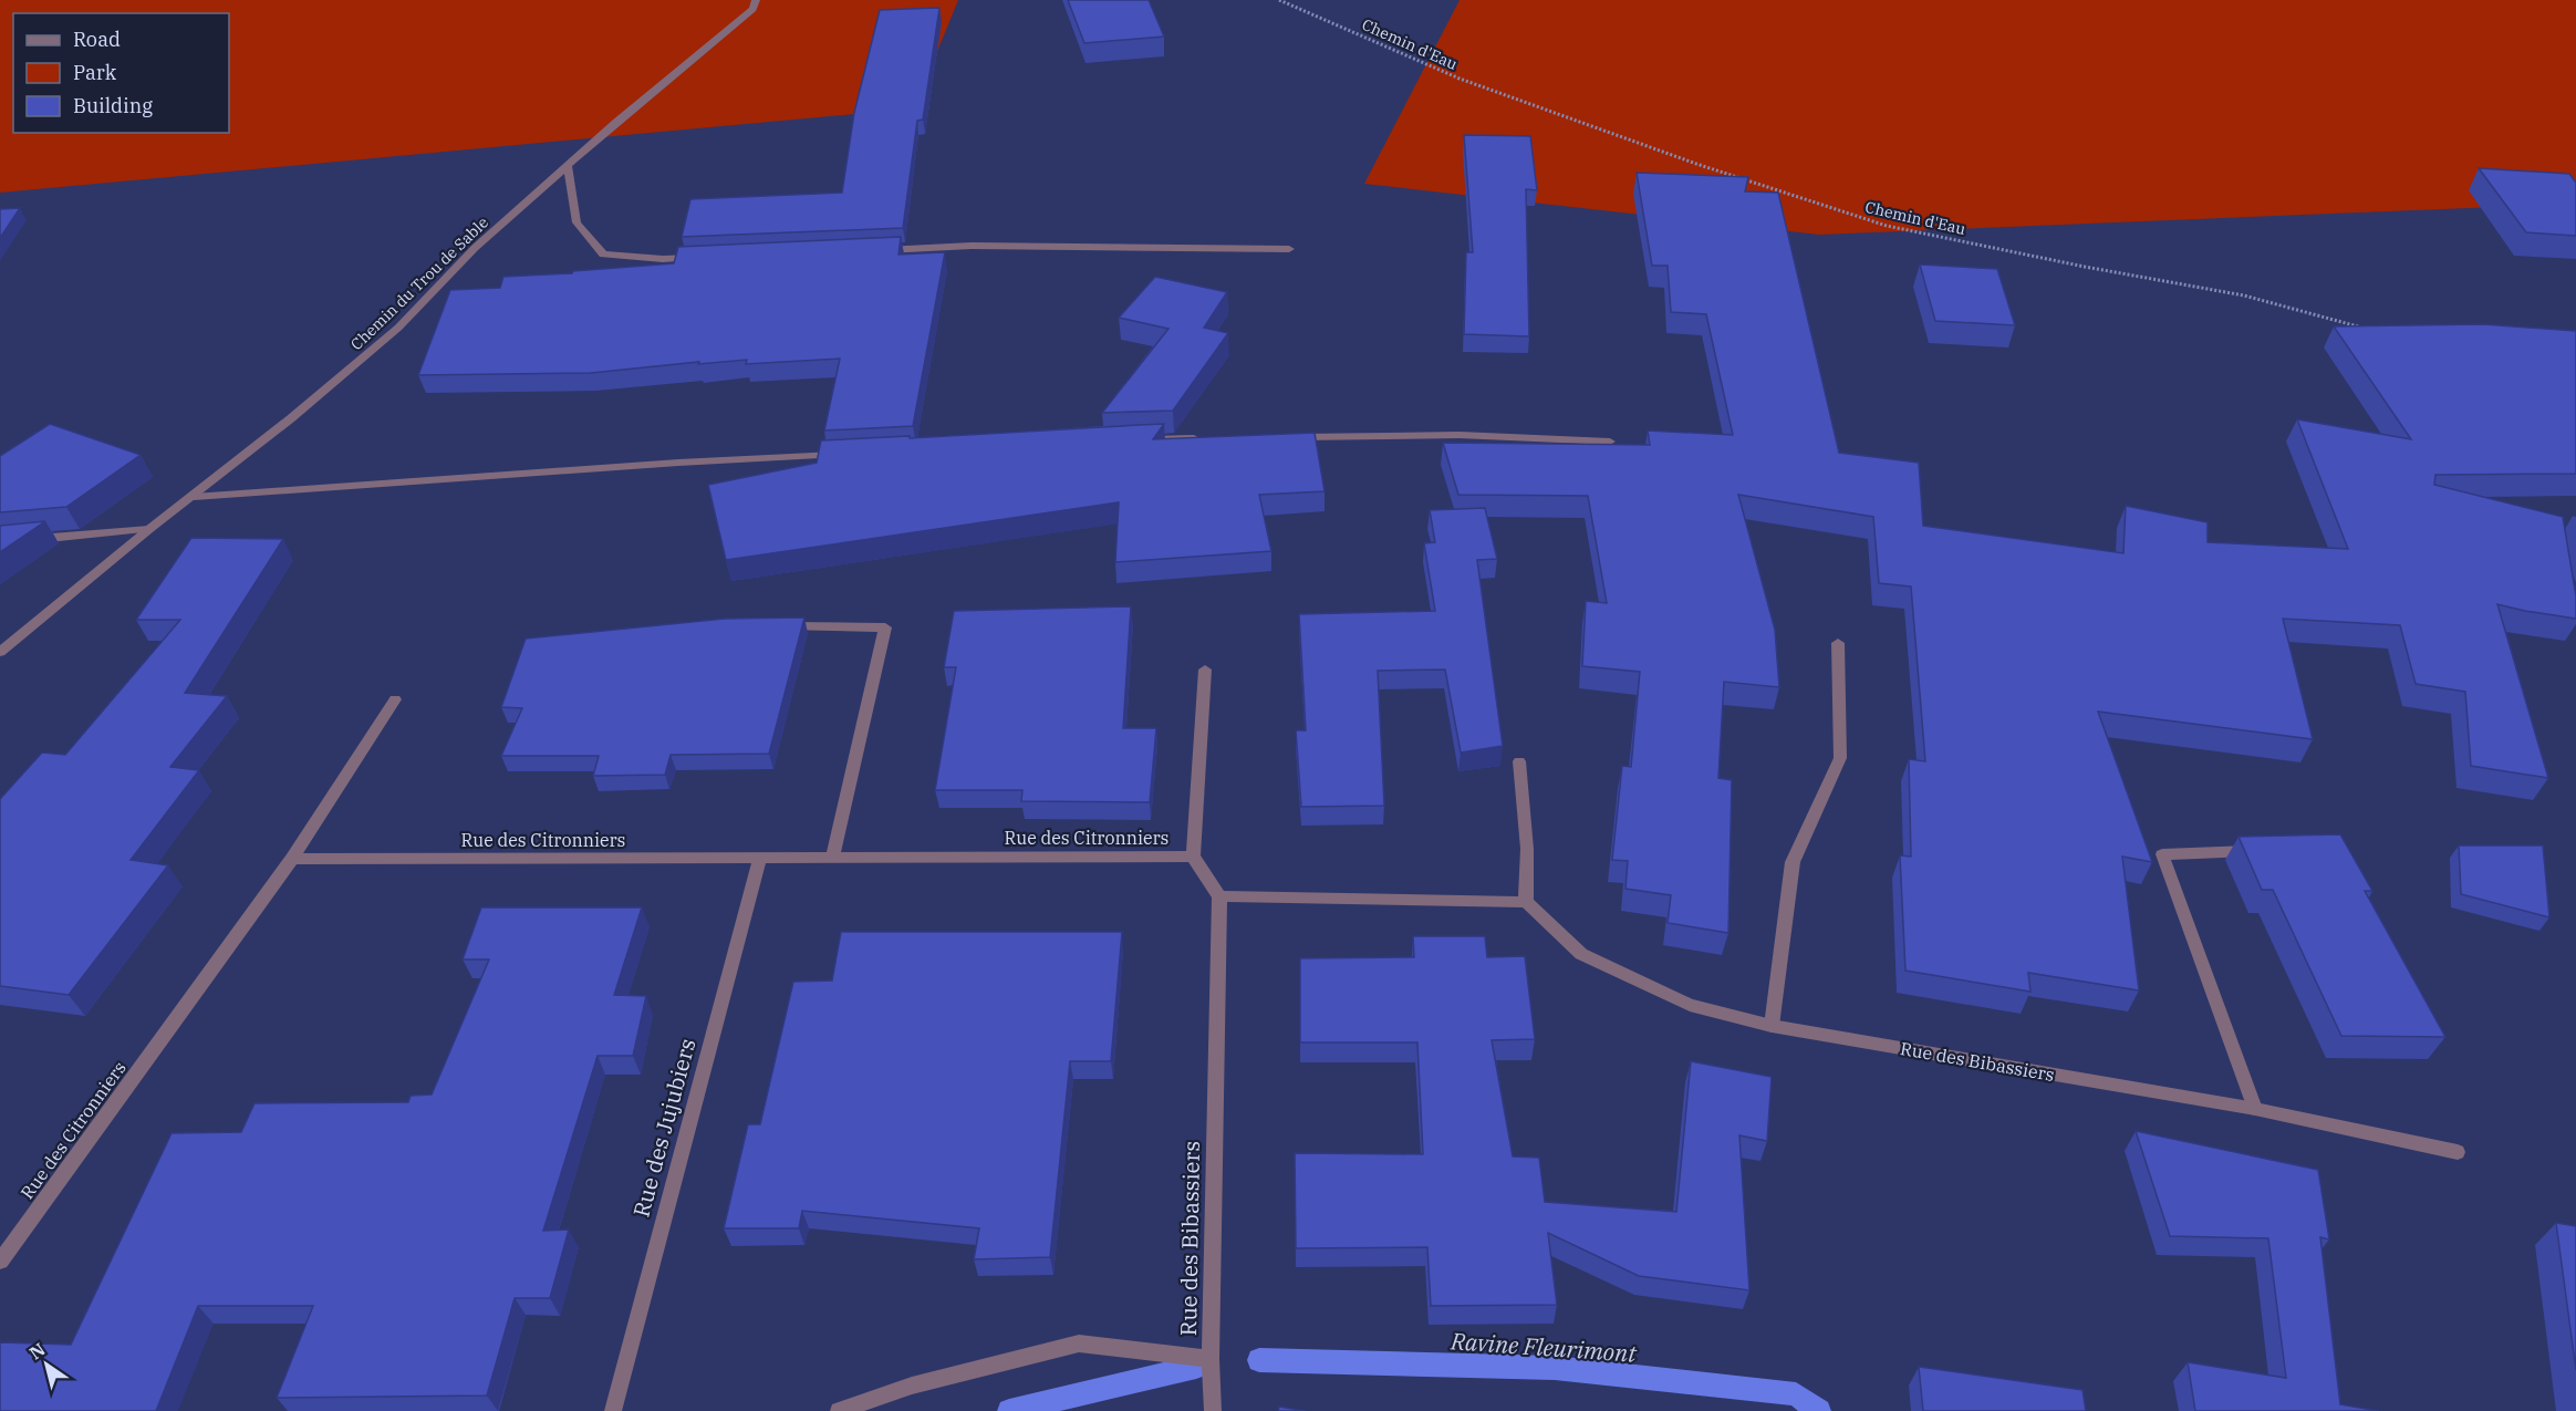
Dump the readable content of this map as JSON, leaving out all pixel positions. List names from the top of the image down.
{
  "streets": {
    "street": [
      "Chemin du Trou de Sable",
      "Rue des Citronniers",
      "Rue des Bibassiers",
      "Rue des Jujubiers"
    ],
    "path": ["Chemin d'Eau"]
  },
  "crossings": [
    ["Rue des Citronniers", "Rue des Jujubiers"]
  ],
  "water": ["Ravine Fleurimont"],
  "legend": ["Road", "Park", "Building"],
  "north": "top left"
}
